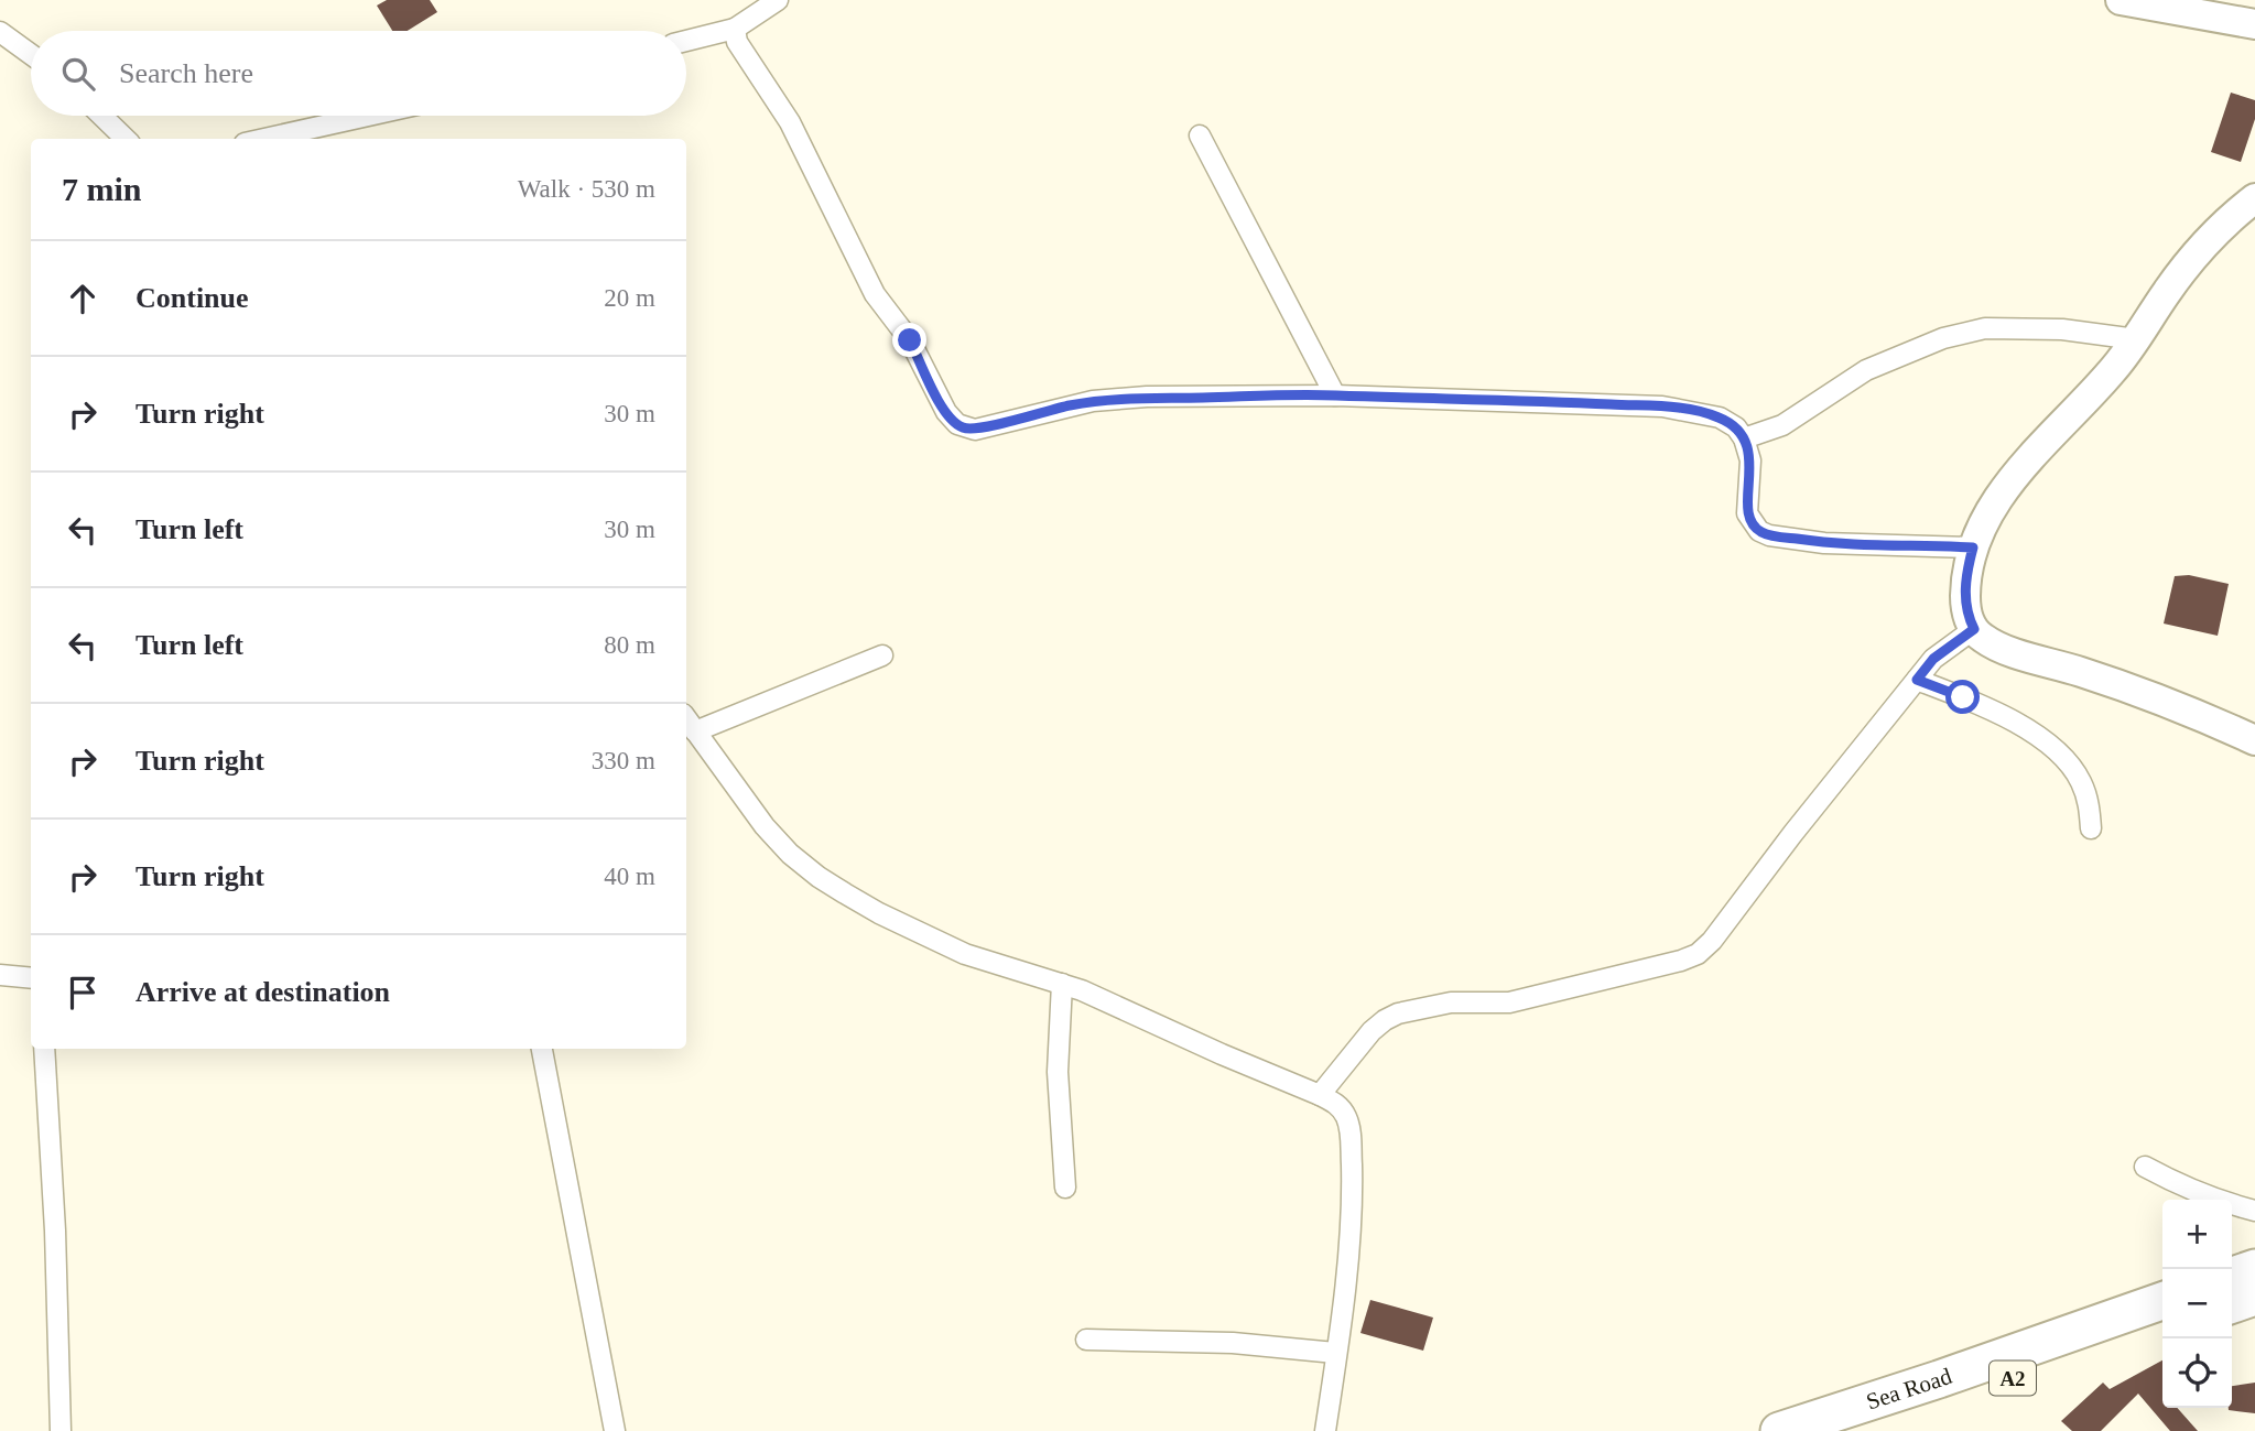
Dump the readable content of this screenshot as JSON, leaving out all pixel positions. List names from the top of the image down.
{
  "streets": {
    "highway": ["A2", "Sea Road"]
  },
  "page": {
    "search": "Search here",
    "heading": ["7 min", "Walk · 530 m"],
    "list": [
      ["Continue", "20 m"],
      ["Turn right", "30 m"],
      ["Turn left", "30 m"],
      ["Turn left", "80 m"],
      ["Turn right", "330 m"],
      ["Turn right", "40 m"],
      "Arrive at destination"
    ],
    "map_buttons": ["+", "−"]
  }
}
